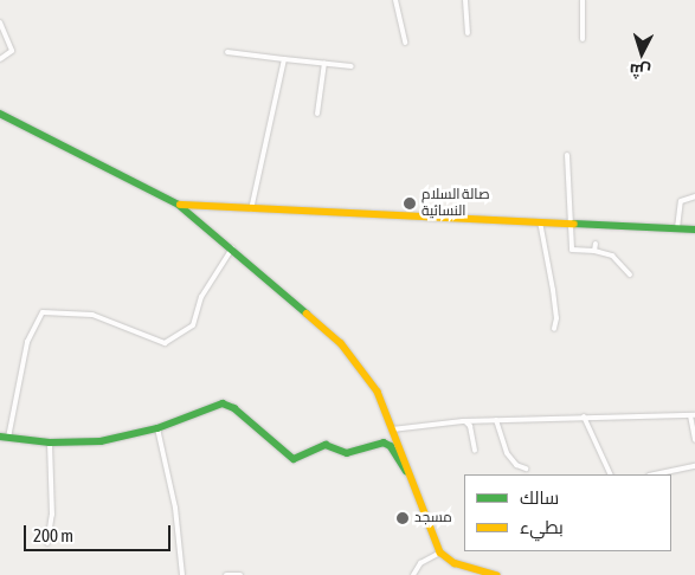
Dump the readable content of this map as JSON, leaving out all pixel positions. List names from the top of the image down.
{
  "places": ["صالة السلام النسائية", "مسجد"],
  "legend": ["سالك", "بطيء"],
  "scale_bar": "200 m",
  "north": "bottom"
}
